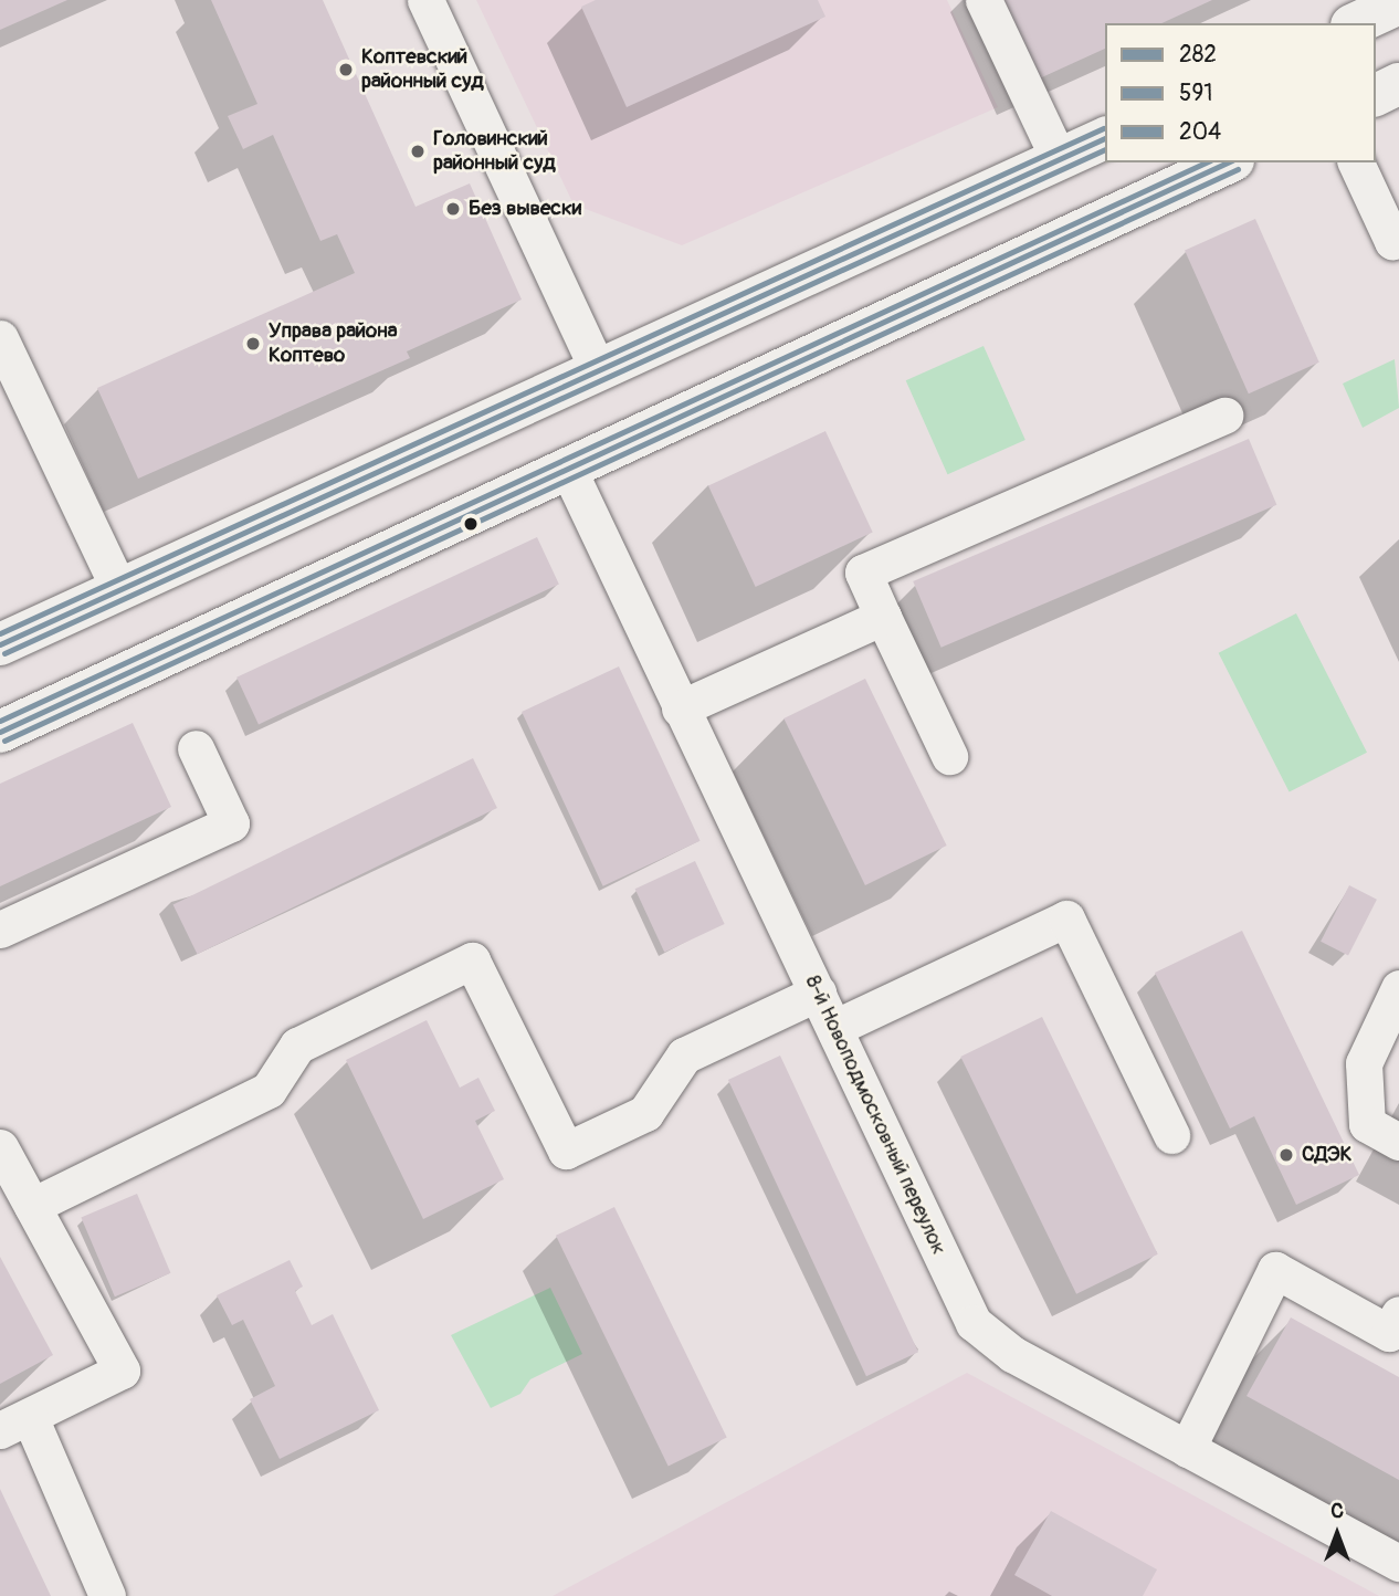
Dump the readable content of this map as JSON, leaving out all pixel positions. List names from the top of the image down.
{
  "streets": {
    "street": ["8-й Новоподмосковный переулок"]
  },
  "places": [
    "Коптевский районный суд",
    "Головинский районный суд",
    "Без вывески",
    "Управа района Коптево",
    "СДЭК"
  ],
  "lines": ["transit line 204", "transit line 282", "transit line 591"],
  "legend": ["282", "591", "204"],
  "north": "top"
}
